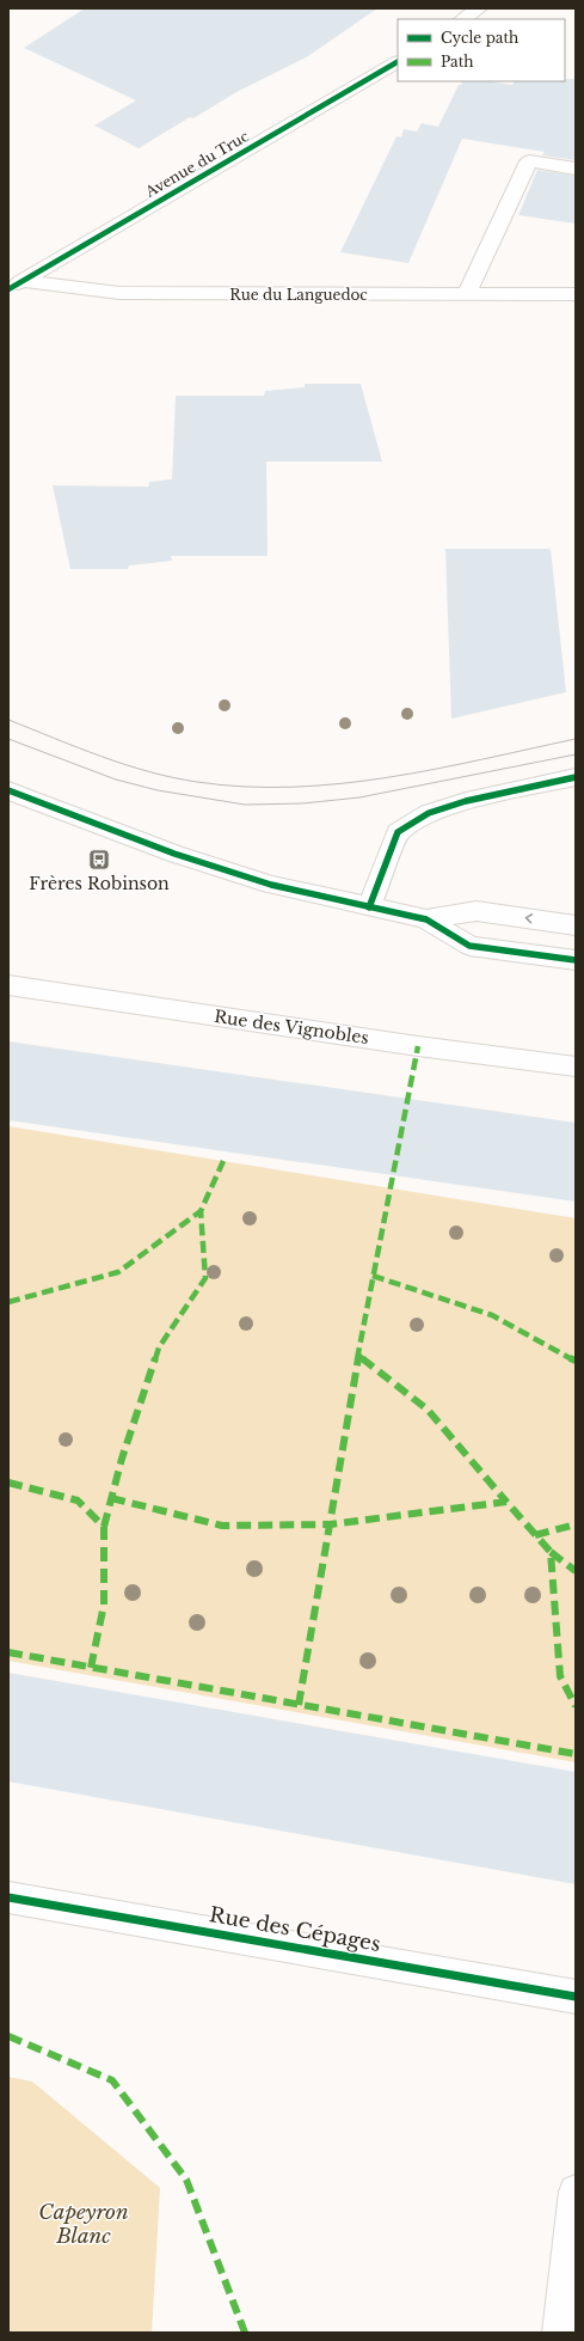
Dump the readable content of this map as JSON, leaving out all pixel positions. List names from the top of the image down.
{
  "streets": {
    "street": [
      "Avenue du Truc",
      "Rue du Languedoc",
      "Rue des Vignobles",
      "Rue des Cépages"
    ]
  },
  "crossings": [
    ["Avenue du Truc", "Rue du Languedoc"]
  ],
  "parks": ["Capeyron Blanc"],
  "places": {
    "bus stop": ["Frères Robinson"]
  },
  "legend": ["Cycle path", "Path"]
}
